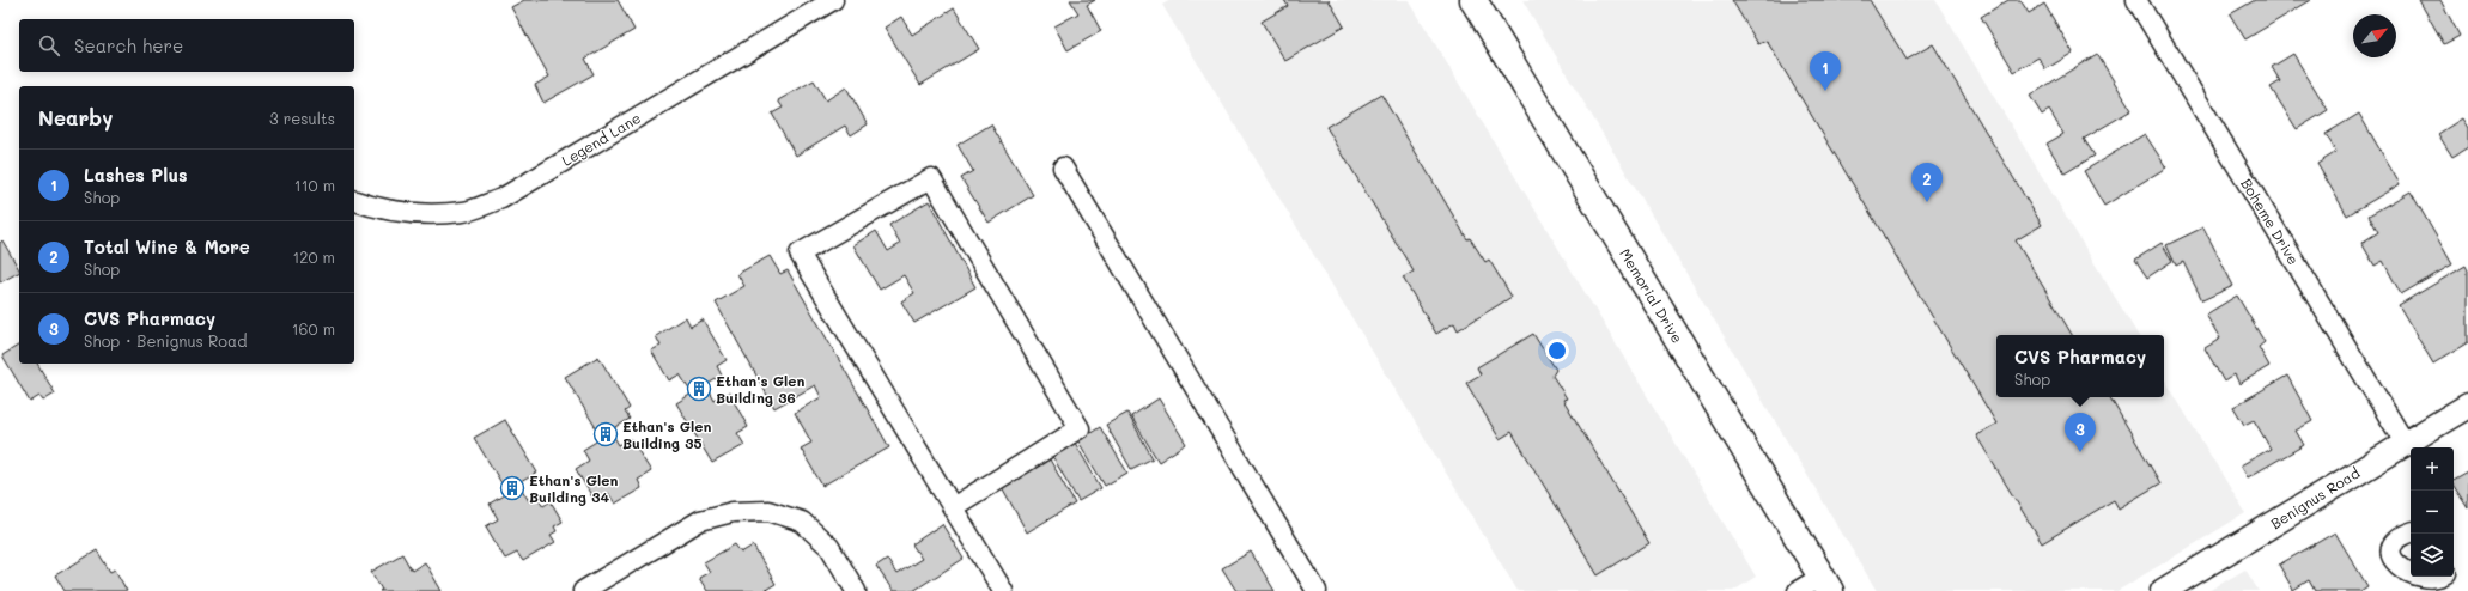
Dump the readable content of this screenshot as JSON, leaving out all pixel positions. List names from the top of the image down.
{
  "streets": {
    "main road": ["Memorial Drive"],
    "street": ["Legend Lane", "Boheme Drive", "Benignus Road"]
  },
  "crossings": [
    ["Boheme Drive", "Benignus Road"]
  ],
  "places": {
    "building": ["Ethan's Glen Building 36", "Ethan's Glen Building 35", "Ethan's Glen Building 34"]
  },
  "north": "top right",
  "page": {
    "search": "Search here",
    "pins": ["1", "2", "3"],
    "heading": ["Nearby", "3 results"],
    "list": [
      {
        "mark": "1",
        "name": "Lashes Plus",
        "note": "Shop",
        "value": "110 m"
      },
      {
        "mark": "2",
        "name": "Total Wine & More",
        "note": "Shop",
        "value": "120 m"
      },
      {
        "mark": "3",
        "name": "CVS Pharmacy",
        "note": "Shop · Benignus Road",
        "value": "160 m"
      }
    ],
    "popup": ["CVS Pharmacy", "Shop"],
    "map_buttons": ["+", "−"]
  }
}
